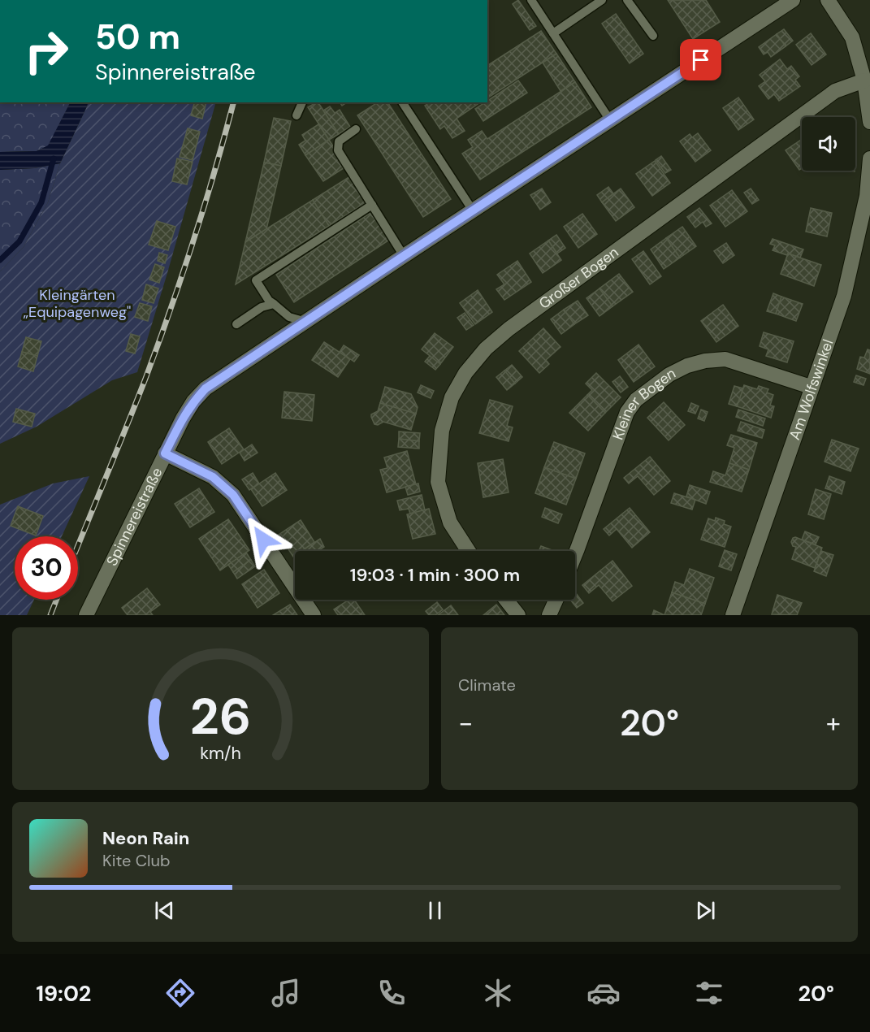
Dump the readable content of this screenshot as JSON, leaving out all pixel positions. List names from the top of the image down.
{
  "streets": {
    "street": [
      "Großer Bogen",
      "Am Wolfswinkel",
      "Kleiner Bogen",
      "Spinnereistraße"
    ]
  },
  "crossings": [
    ["Am Wolfswinkel", "Kleiner Bogen"]
  ],
  "parks": ["Kleingärten „Equipagenweg\""],
  "page": {
    "turn": ["50 m", "Spinnereistraße"],
    "limit": "30",
    "trip": "19:03 · 1 min · 300 m",
    "tile": "Climate",
    "heat": ["−", "20°", "+"],
    "song": ["Neon Rain", "Kite Club"],
    "tabs": ["19:02", "20°"],
    "gauge": ["26", "km/h"]
  }
}
